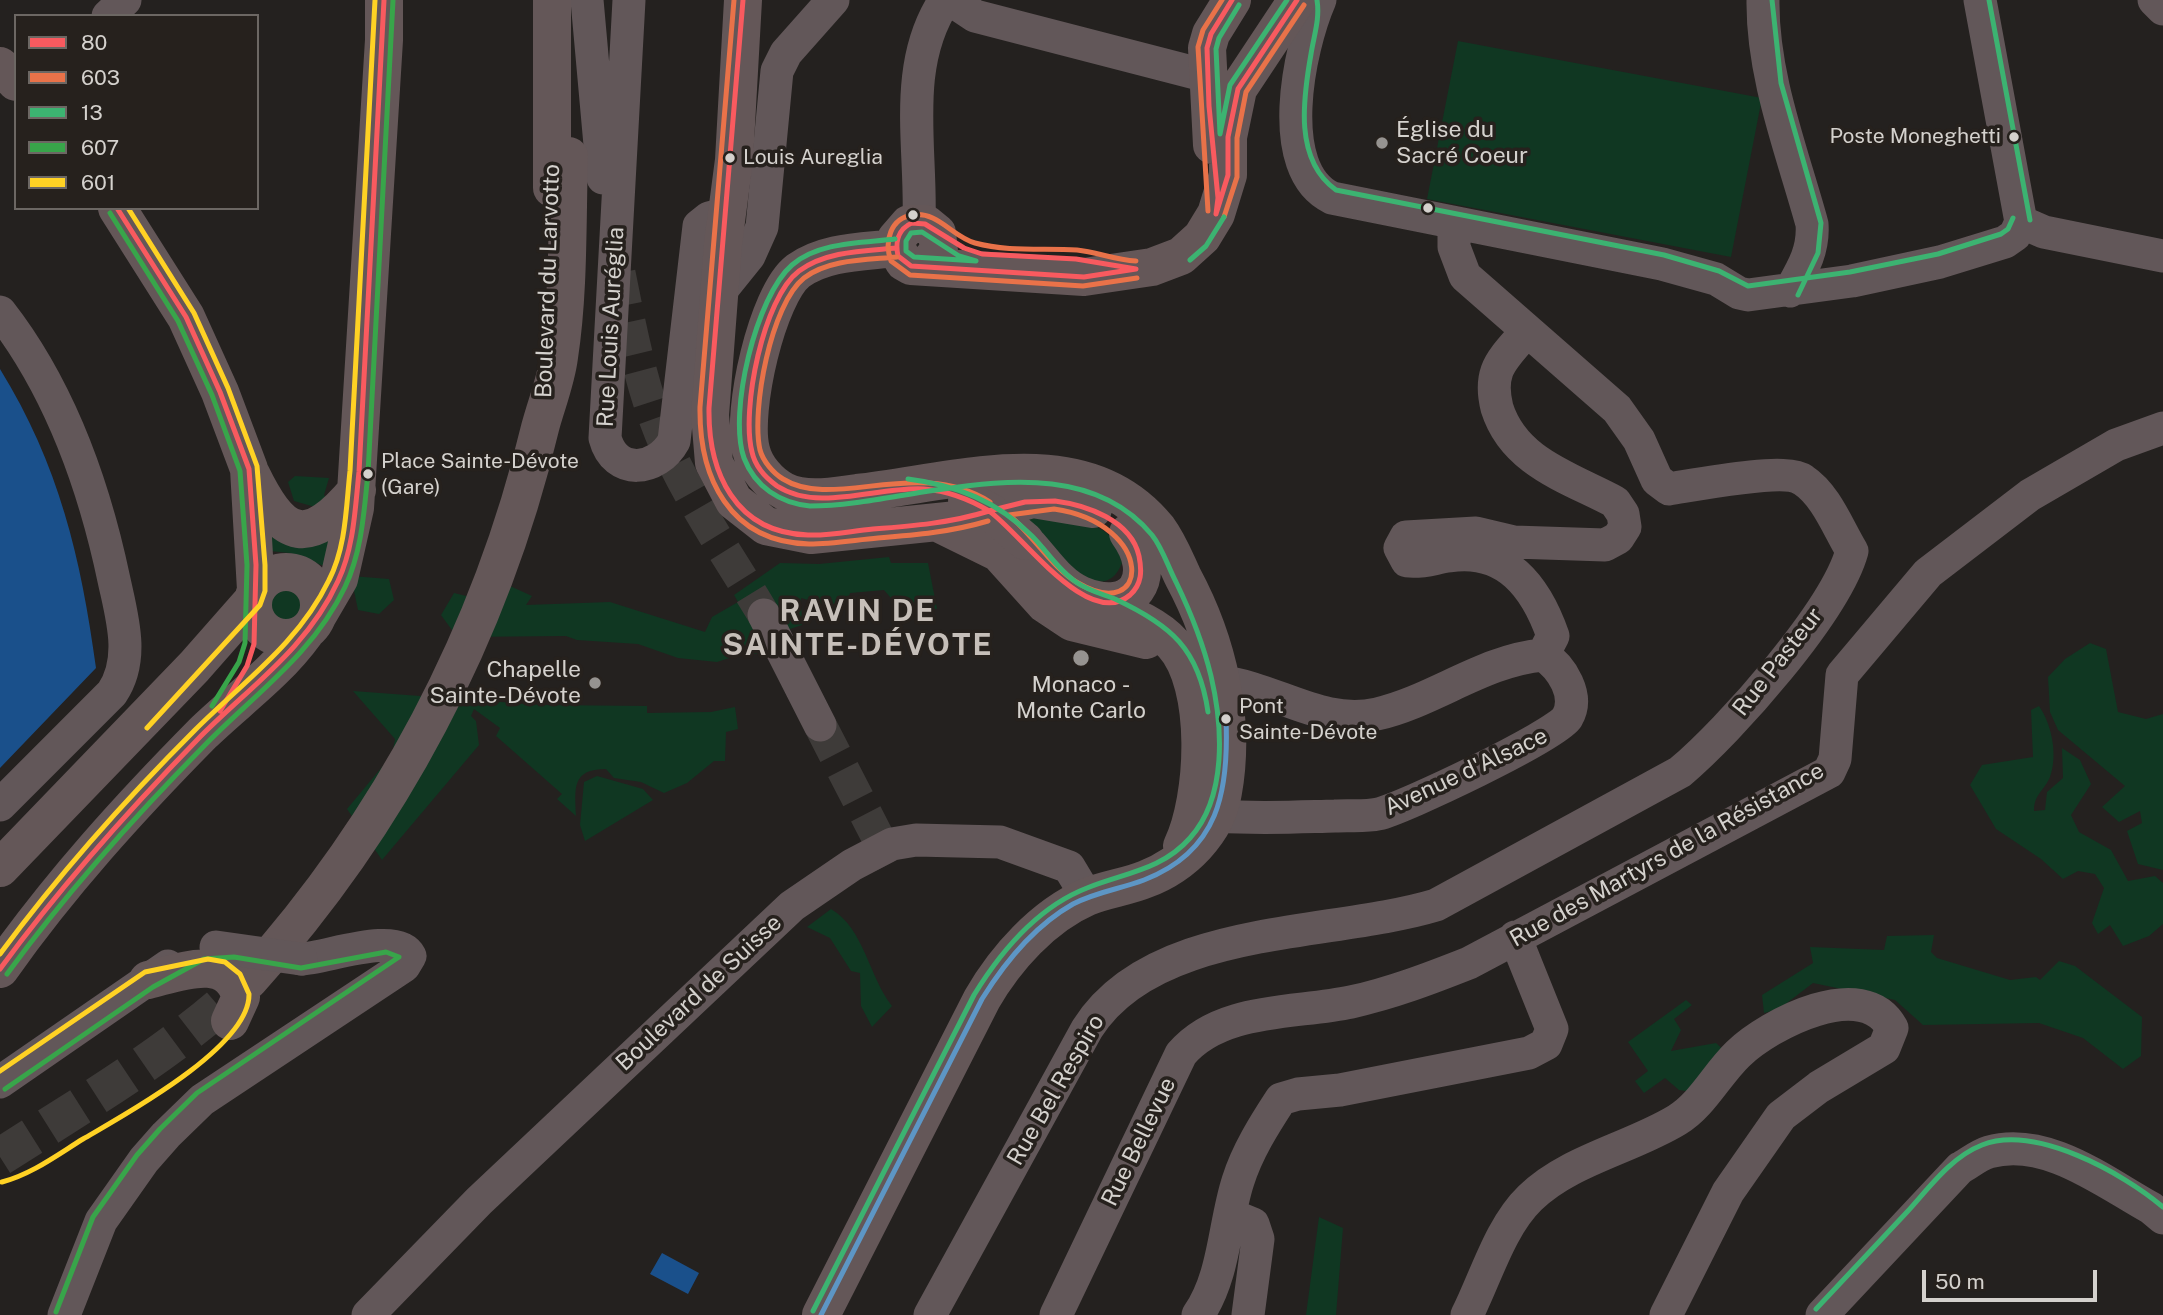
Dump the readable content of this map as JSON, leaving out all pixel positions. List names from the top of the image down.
{
  "streets": {
    "main road": ["Boulevard du Larvotto"],
    "street": [
      "Rue Louis Auréglia",
      "Rue Pasteur",
      "Avenue d'Alsace",
      "Rue des Martyrs de la Résistance",
      "Boulevard de Suisse",
      "Rue Bel Respiro",
      "Rue Bellevue"
    ]
  },
  "crossings": [
    ["Rue Pasteur", "Rue Bel Respiro"],
    ["Rue des Martyrs de la Résistance", "Rue Bellevue"]
  ],
  "districts": ["RAVIN DE SAINTE-DÉVOTE"],
  "places": [
    "Poste Moneghetti",
    "Église du Sacré Coeur",
    "Louis Aureglia",
    "Place Sainte-Dévote (Gare)",
    "Monaco - Monte Carlo",
    "Chapelle Sainte-Dévote",
    "Pont Sainte-Dévote"
  ],
  "lines": [
    "transit line 80",
    "transit line 603",
    "transit line 13",
    "transit line 607",
    "transit line 601"
  ],
  "legend": [
    "80",
    "603",
    "13",
    "607",
    "601"
  ],
  "scale_bar": "50 m"
}
